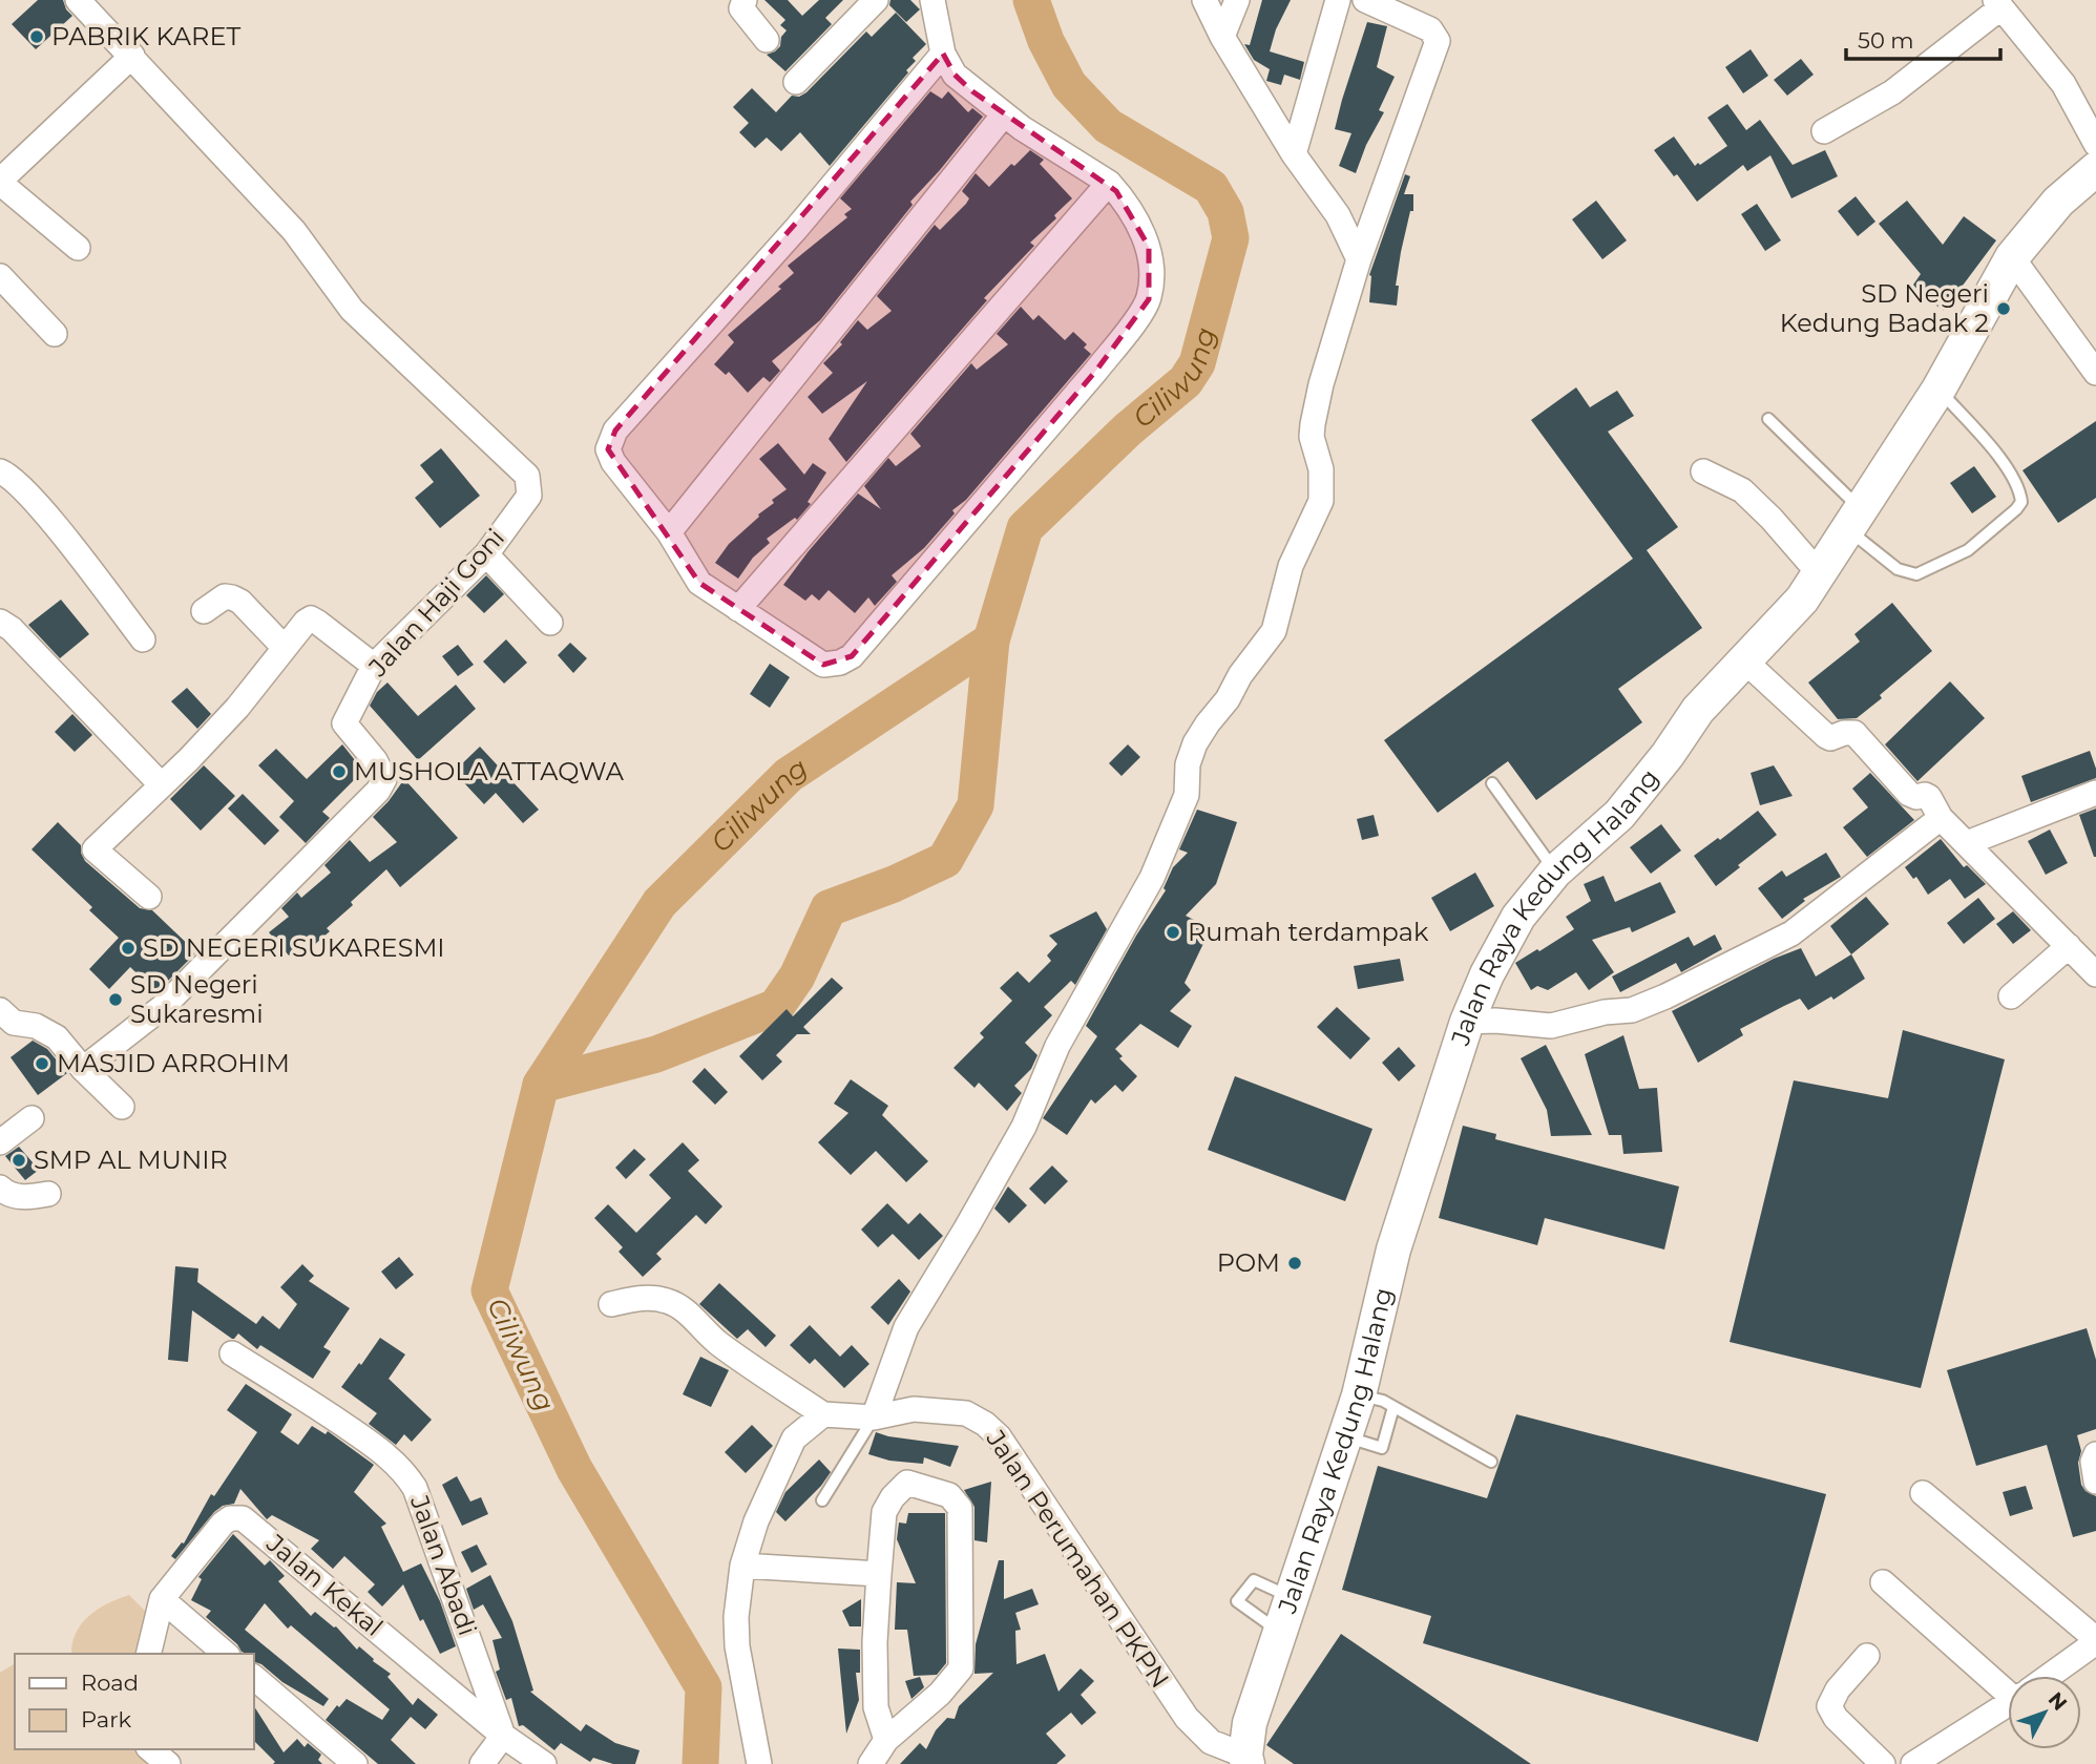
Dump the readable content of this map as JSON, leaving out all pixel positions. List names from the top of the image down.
{
  "streets": {
    "main road": ["Jalan Raya Kedung Halang"],
    "street": [
      "Jalan Haji Goni",
      "Jalan Perumahan PKPN",
      "Jalan Abadi",
      "Jalan Kekal"
    ]
  },
  "crossings": [
    ["Jalan Raya Kedung Halang", "Jalan Perumahan PKPN"],
    ["Jalan Abadi", "Jalan Kekal"]
  ],
  "water": ["Ciliwung"],
  "places": [
    "PABRIK KARET",
    "SD Negeri Kedung Badak 2",
    "MUSHOLA ATTAQWA",
    "Rumah terdampak",
    "SD NEGERI SUKARESMI",
    "SD Negeri Sukaresmi",
    "MASJID ARROHIM",
    "SMP AL MUNIR",
    "POM"
  ],
  "legend": ["Road", "Park"],
  "scale_bar": "50 m",
  "north": "top right"
}
